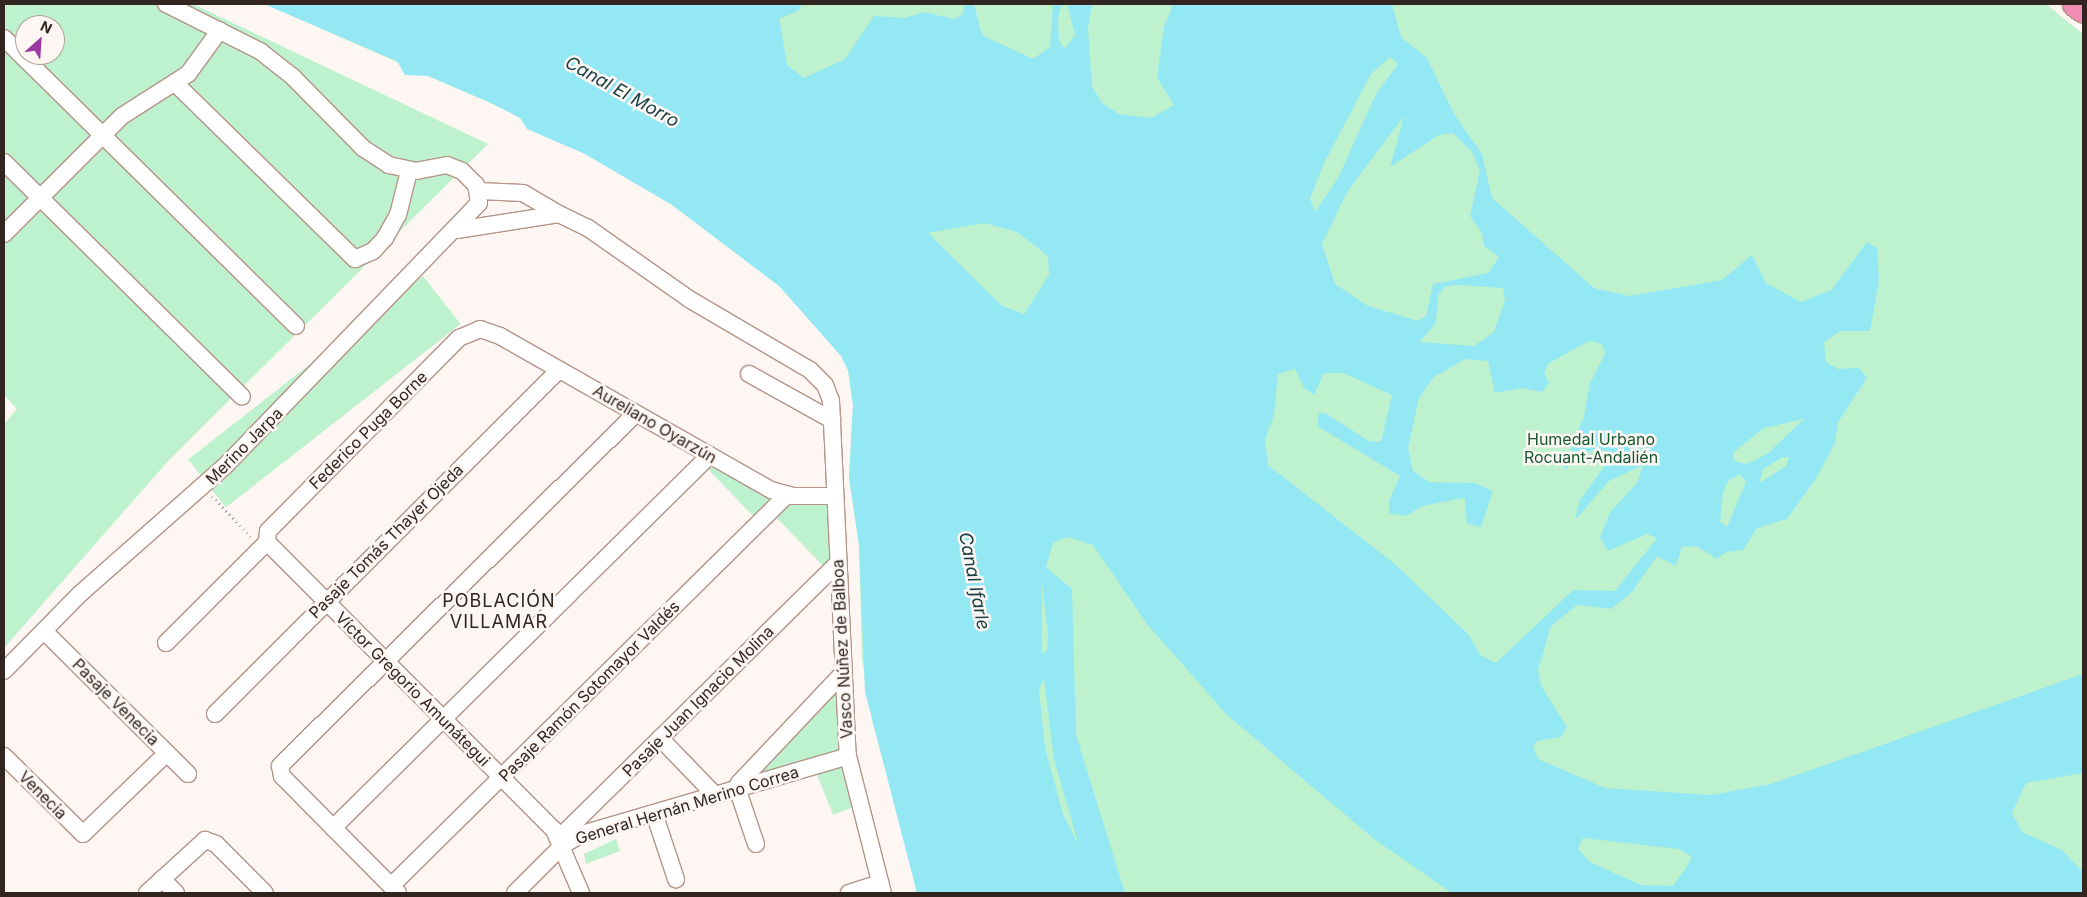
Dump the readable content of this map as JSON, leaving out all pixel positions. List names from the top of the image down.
{
  "streets": {
    "street": [
      "Aureliano Oyarzún",
      "Federico Puga Borne",
      "Merino Jarpa",
      "Pasaje Tomás Thayer Ojeda",
      "Vasco Núñez de Balboa",
      "Víctor Gregorio Amunátegui",
      "Pasaje Ramón Sotomayor Valdés",
      "Pasaje Juan Ignacio Molina",
      "Pasaje Venecia",
      "Venecia",
      "General Hernán Merino Correa"
    ]
  },
  "crossings": [
    ["Aureliano Oyarzún", "Federico Puga Borne"],
    ["Aureliano Oyarzún", "Pasaje Tomás Thayer Ojeda"],
    ["Aureliano Oyarzún", "Vasco Núñez de Balboa"],
    ["Aureliano Oyarzún", "Pasaje Ramón Sotomayor Valdés"],
    ["Federico Puga Borne", "Víctor Gregorio Amunátegui"],
    ["Merino Jarpa", "Pasaje Venecia"],
    ["Pasaje Tomás Thayer Ojeda", "Víctor Gregorio Amunátegui"],
    ["Vasco Núñez de Balboa", "Pasaje Juan Ignacio Molina"],
    ["Vasco Núñez de Balboa", "General Hernán Merino Correa"],
    ["Víctor Gregorio Amunátegui", "Pasaje Ramón Sotomayor Valdés"],
    ["Víctor Gregorio Amunátegui", "Pasaje Juan Ignacio Molina"],
    ["Víctor Gregorio Amunátegui", "General Hernán Merino Correa"],
    ["Pasaje Juan Ignacio Molina", "General Hernán Merino Correa"],
    ["Pasaje Venecia", "Venecia"]
  ],
  "districts": ["POBLACIÓN VILLAMAR"],
  "water": ["Canal El Morro", "Canal Ifarle"],
  "parks": ["Humedal Urbano Rocuant-Andalién"],
  "north": "top right"
}
